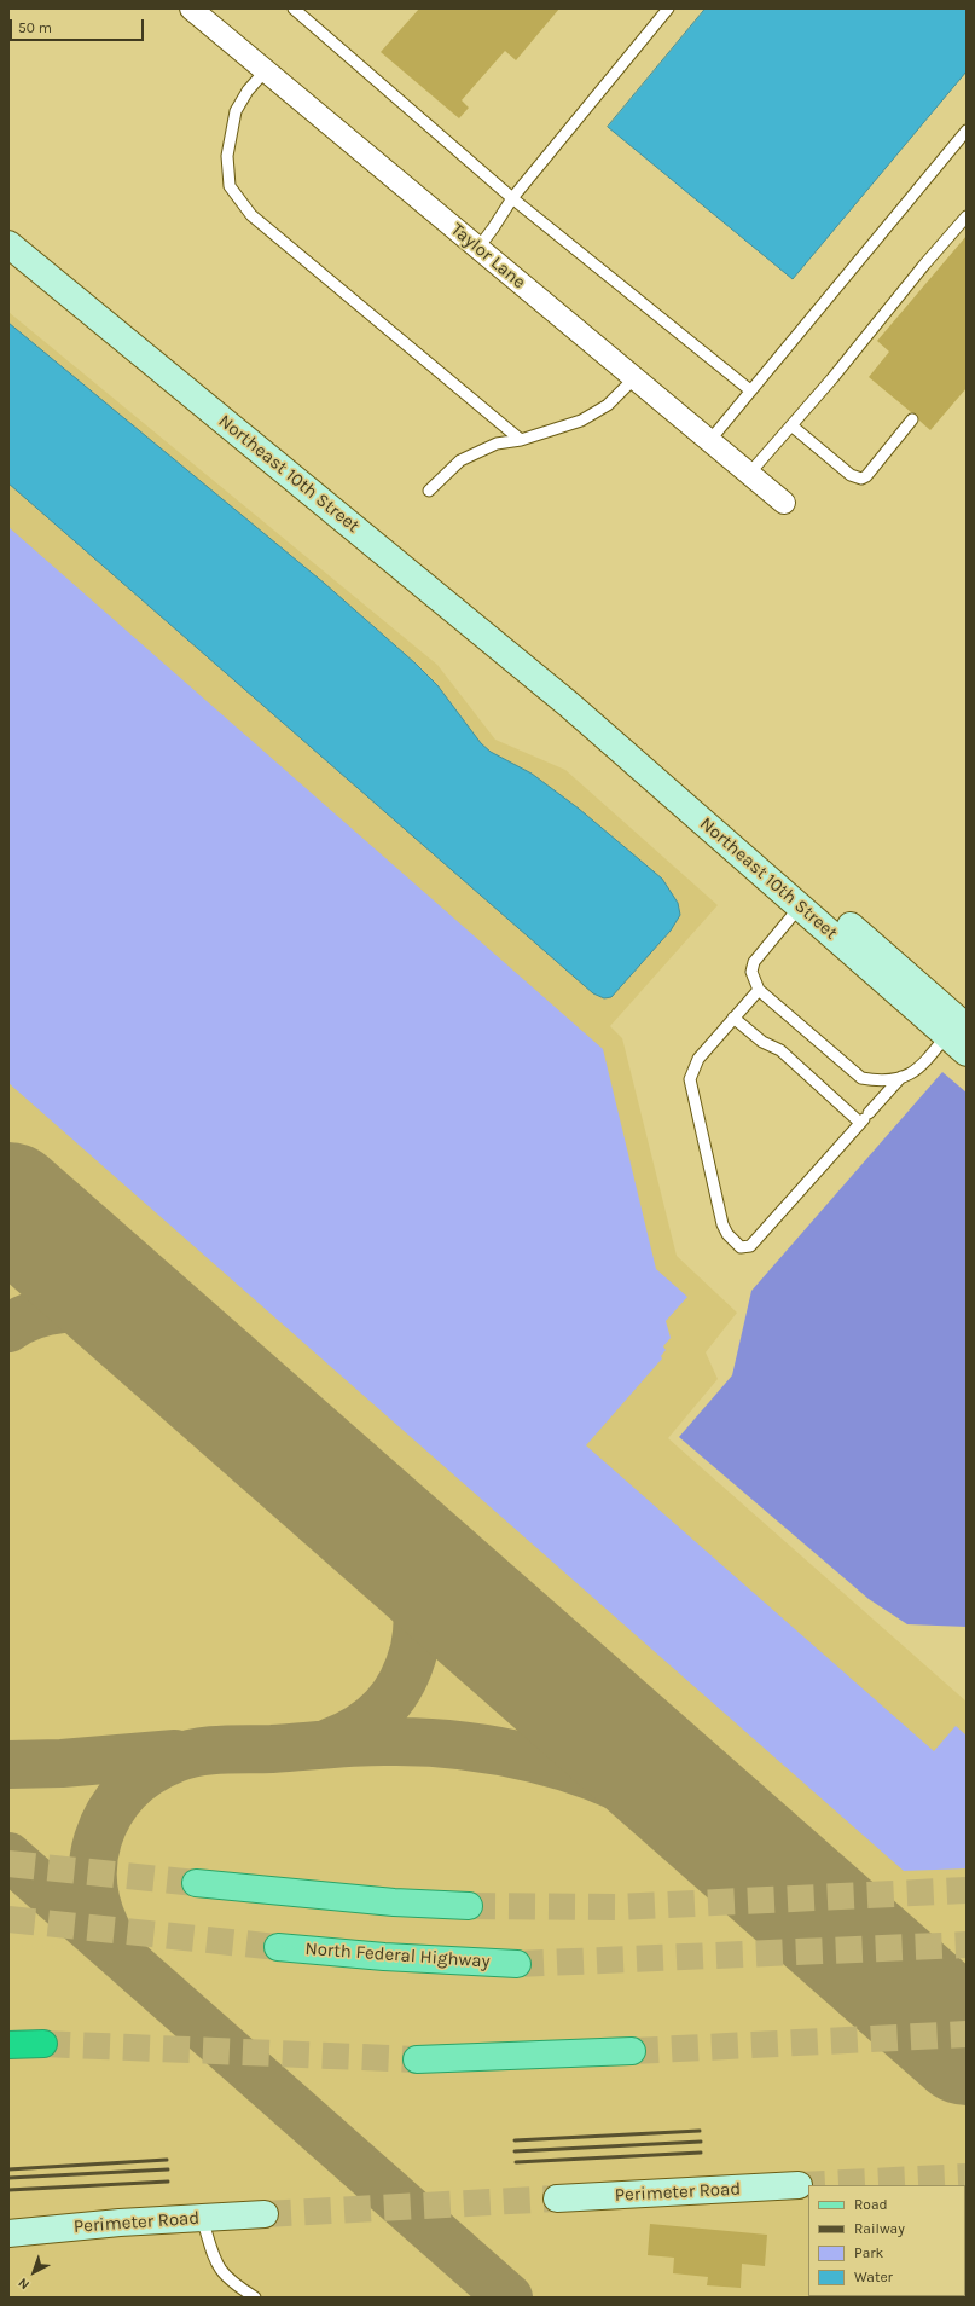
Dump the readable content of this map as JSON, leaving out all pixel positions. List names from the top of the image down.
{
  "streets": {
    "main road": ["North Federal Highway"],
    "street": ["Taylor Lane", "Northeast 10th Street", "Perimeter Road"]
  },
  "legend": [
    "Road",
    "Railway",
    "Park",
    "Water"
  ],
  "scale_bar": "50 m",
  "north": "bottom left"
}
